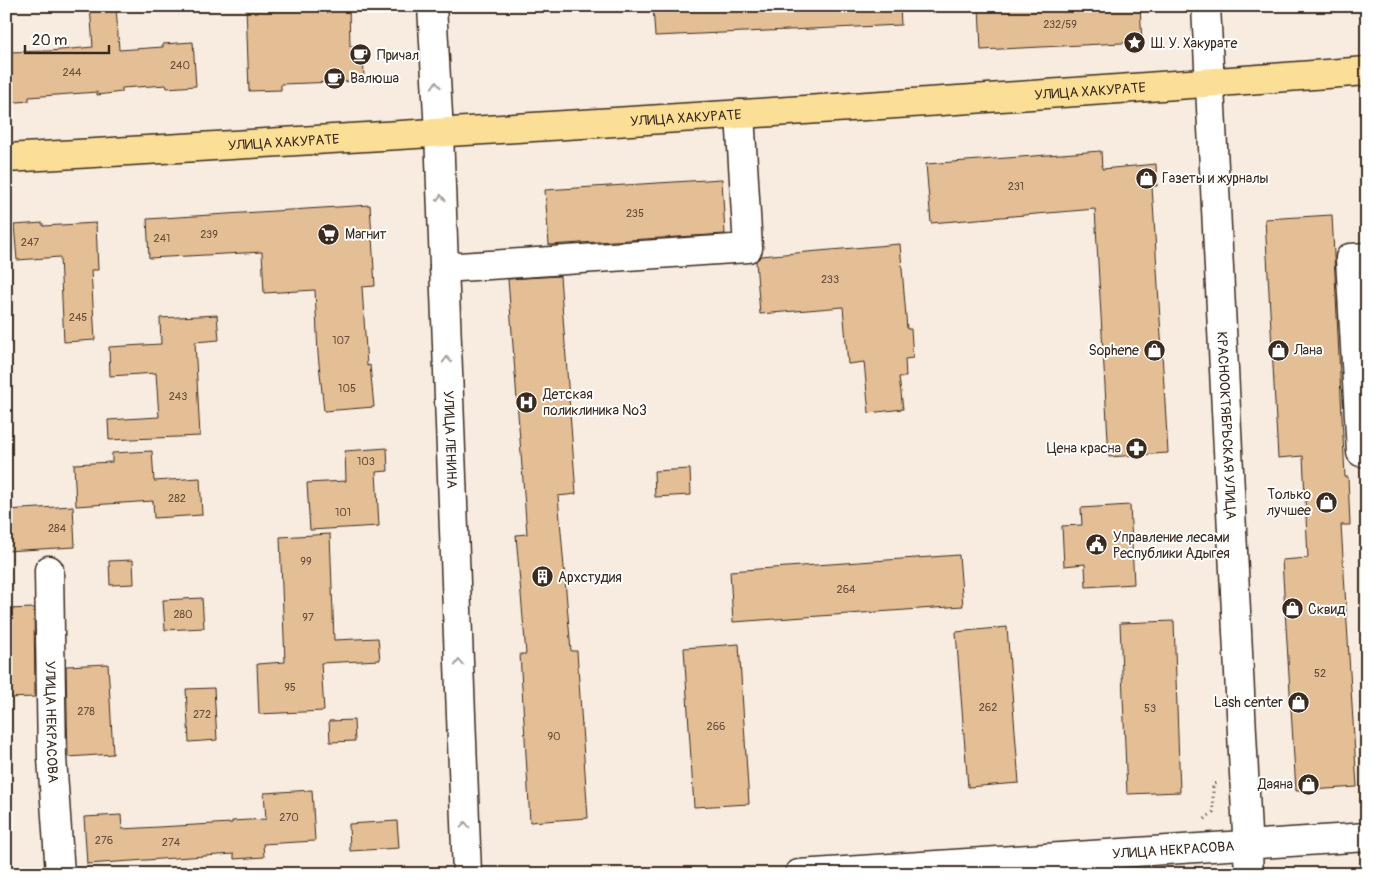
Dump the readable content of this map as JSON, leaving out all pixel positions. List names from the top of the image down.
{
  "streets": {
    "main road": ["УЛИЦА ХАКУРАТЕ"],
    "street": ["КРАСНООКТЯБРЬСКАЯ УЛИЦА", "УЛИЦА ЛЕНИНА", "УЛИЦА НЕКРАСОВА"]
  },
  "crossings": [
    ["УЛИЦА ХАКУРАТЕ", "КРАСНООКТЯБРЬСКАЯ УЛИЦА"],
    ["УЛИЦА ХАКУРАТЕ", "УЛИЦА ЛЕНИНА"],
    ["КРАСНООКТЯБРЬСКАЯ УЛИЦА", "УЛИЦА НЕКРАСОВА"]
  ],
  "one_way": ["УЛИЦА ЛЕНИНА"],
  "places": {
    "place": ["Ш. У. Хакурате"],
    "cafe": ["Причал", "Валюша"],
    "shop": [
      "Газеты и журналы",
      "Sophene",
      "Лана",
      "Только лучшее",
      "Сквид",
      "Lash center",
      "Даяна"
    ],
    "supermarket": ["Магнит"],
    "hospital": ["Детская поликлиника №3"],
    "pharmacy": ["Цена красна"],
    "public building": ["Управление лесами Республики Адыгея"],
    "building": ["Архстудия"]
  },
  "house_numbers": [
    "232/59",
    "240",
    "244",
    "231",
    "235",
    "239",
    "241",
    "247",
    "233",
    "245",
    "107",
    "105",
    "243",
    "103",
    "282",
    "101",
    "284",
    "99",
    "264",
    "280",
    "97",
    "52",
    "95",
    "262",
    "53",
    "278",
    "272",
    "266",
    "90",
    "270",
    "276",
    "274"
  ],
  "scale_bar": "20 m"
}
